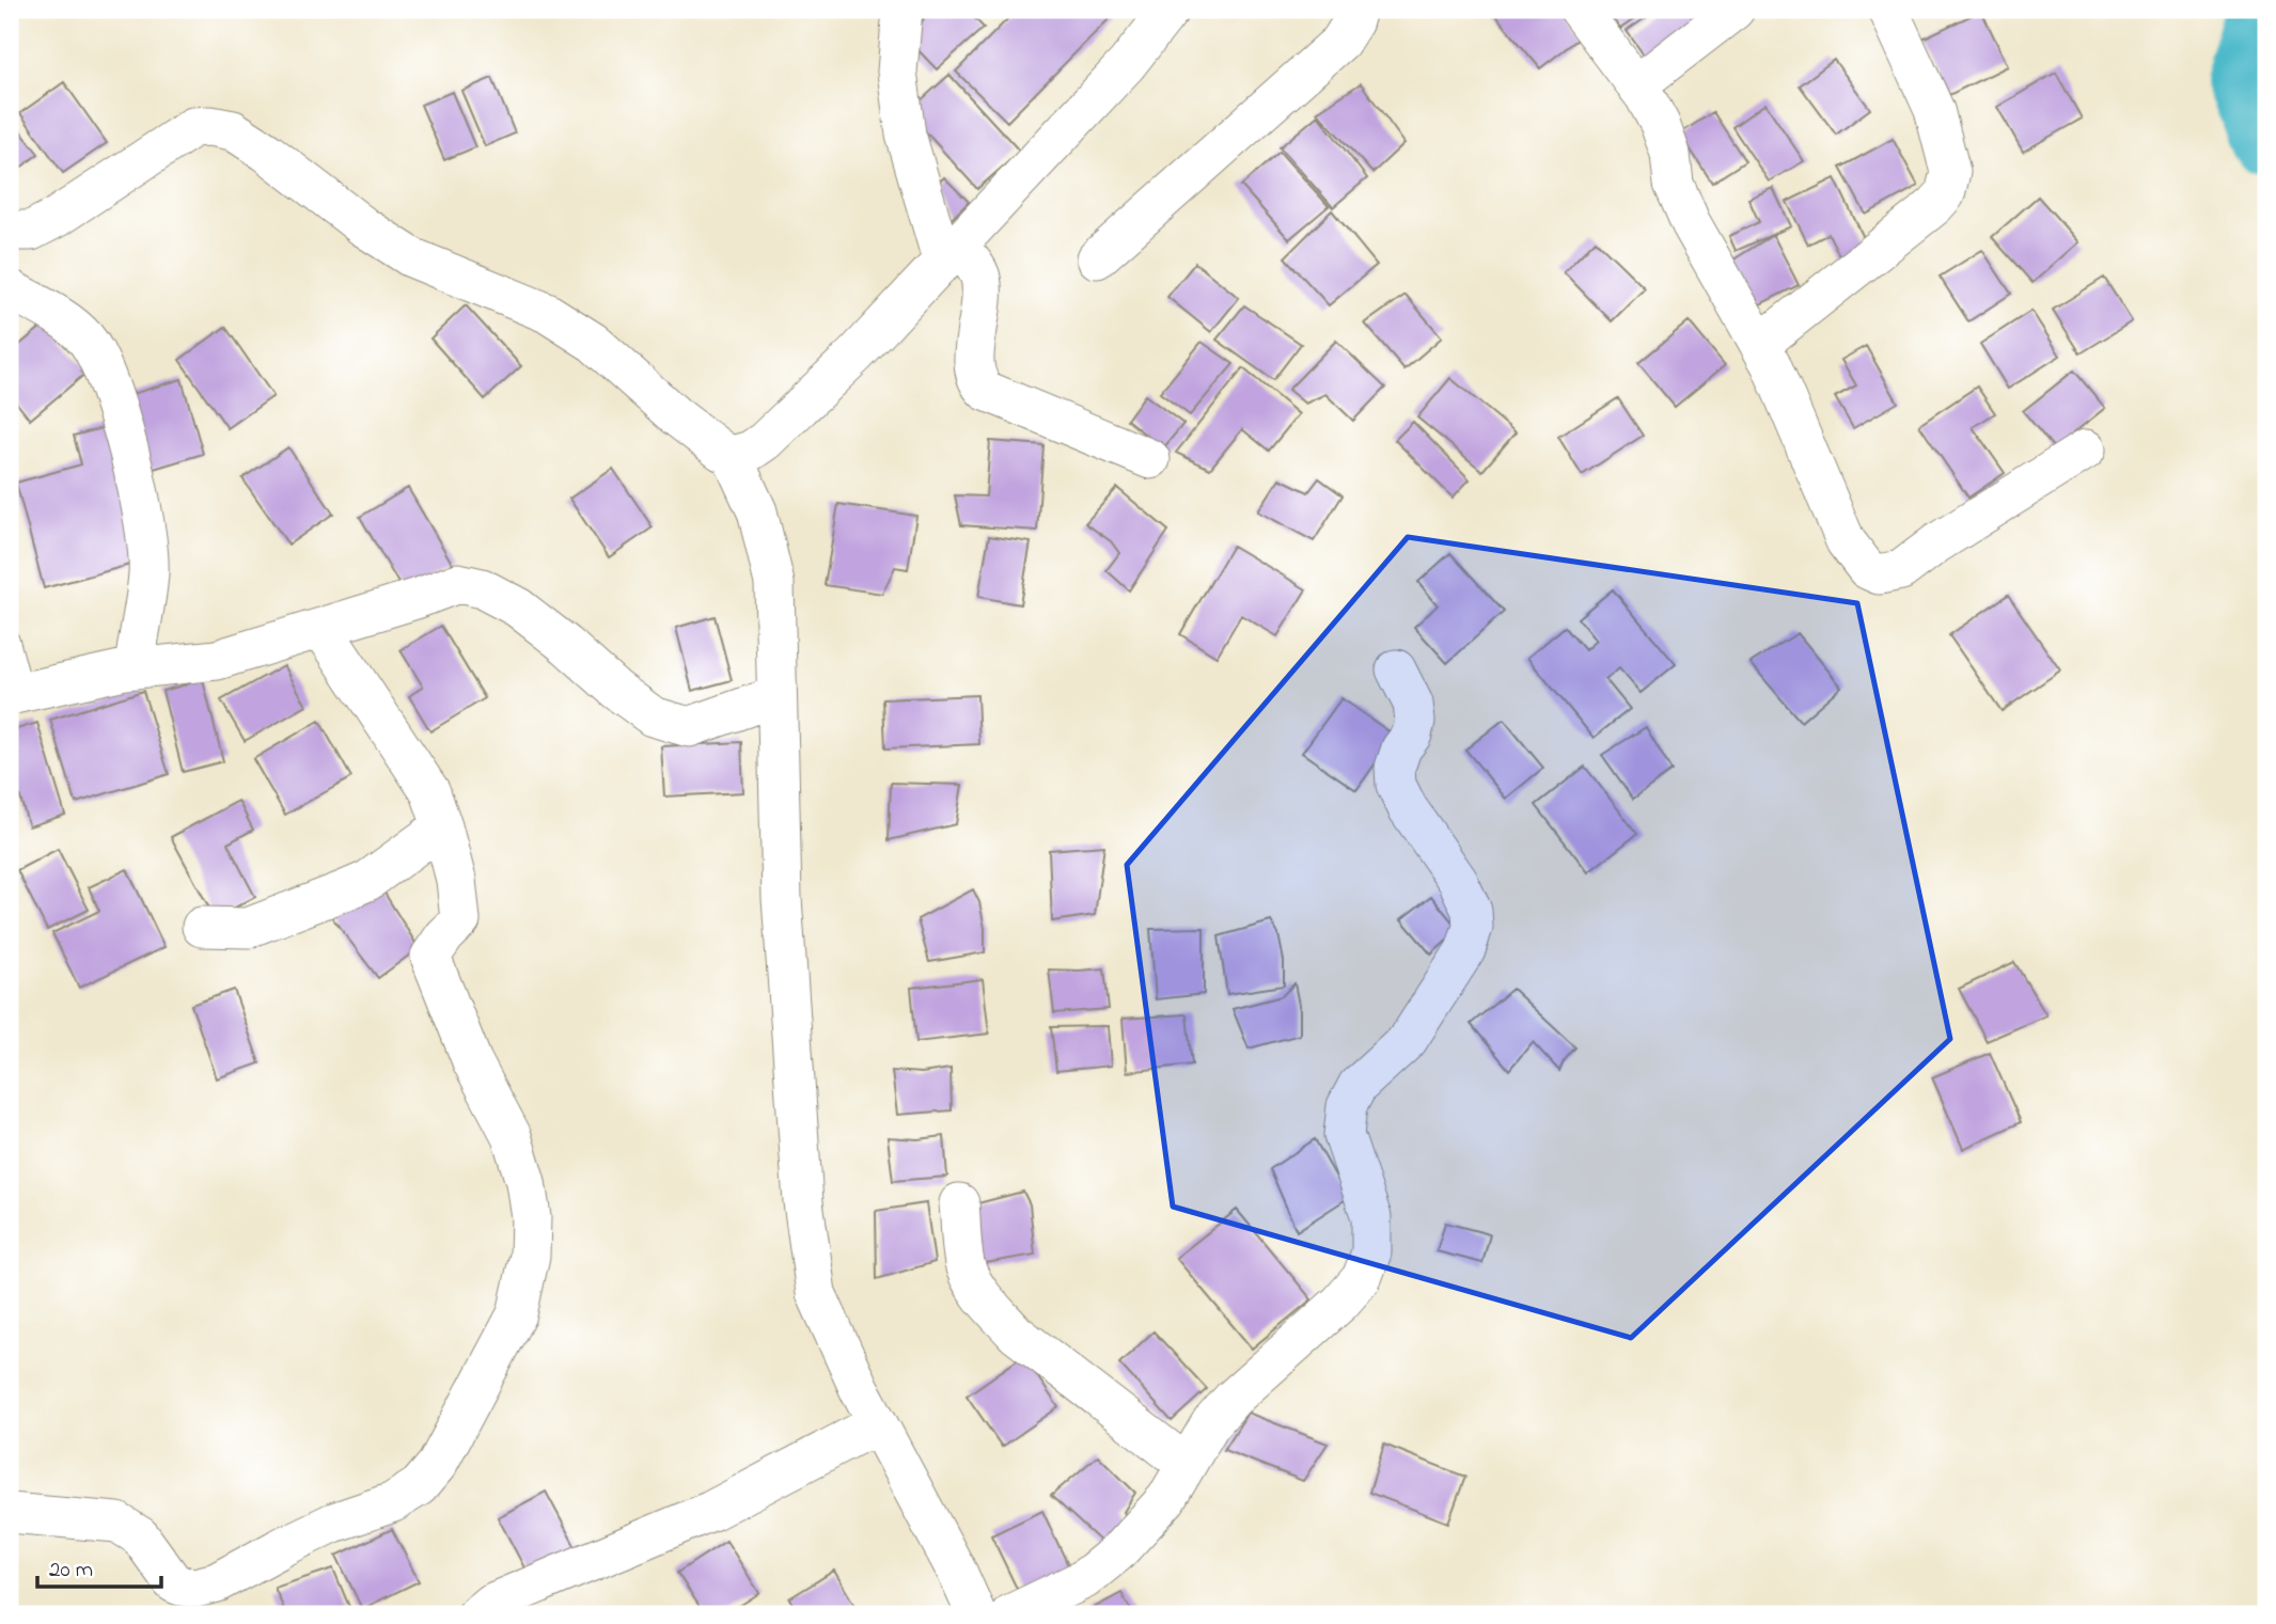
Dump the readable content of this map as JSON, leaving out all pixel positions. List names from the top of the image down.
{
  "scale_bar": "20 m"
}
